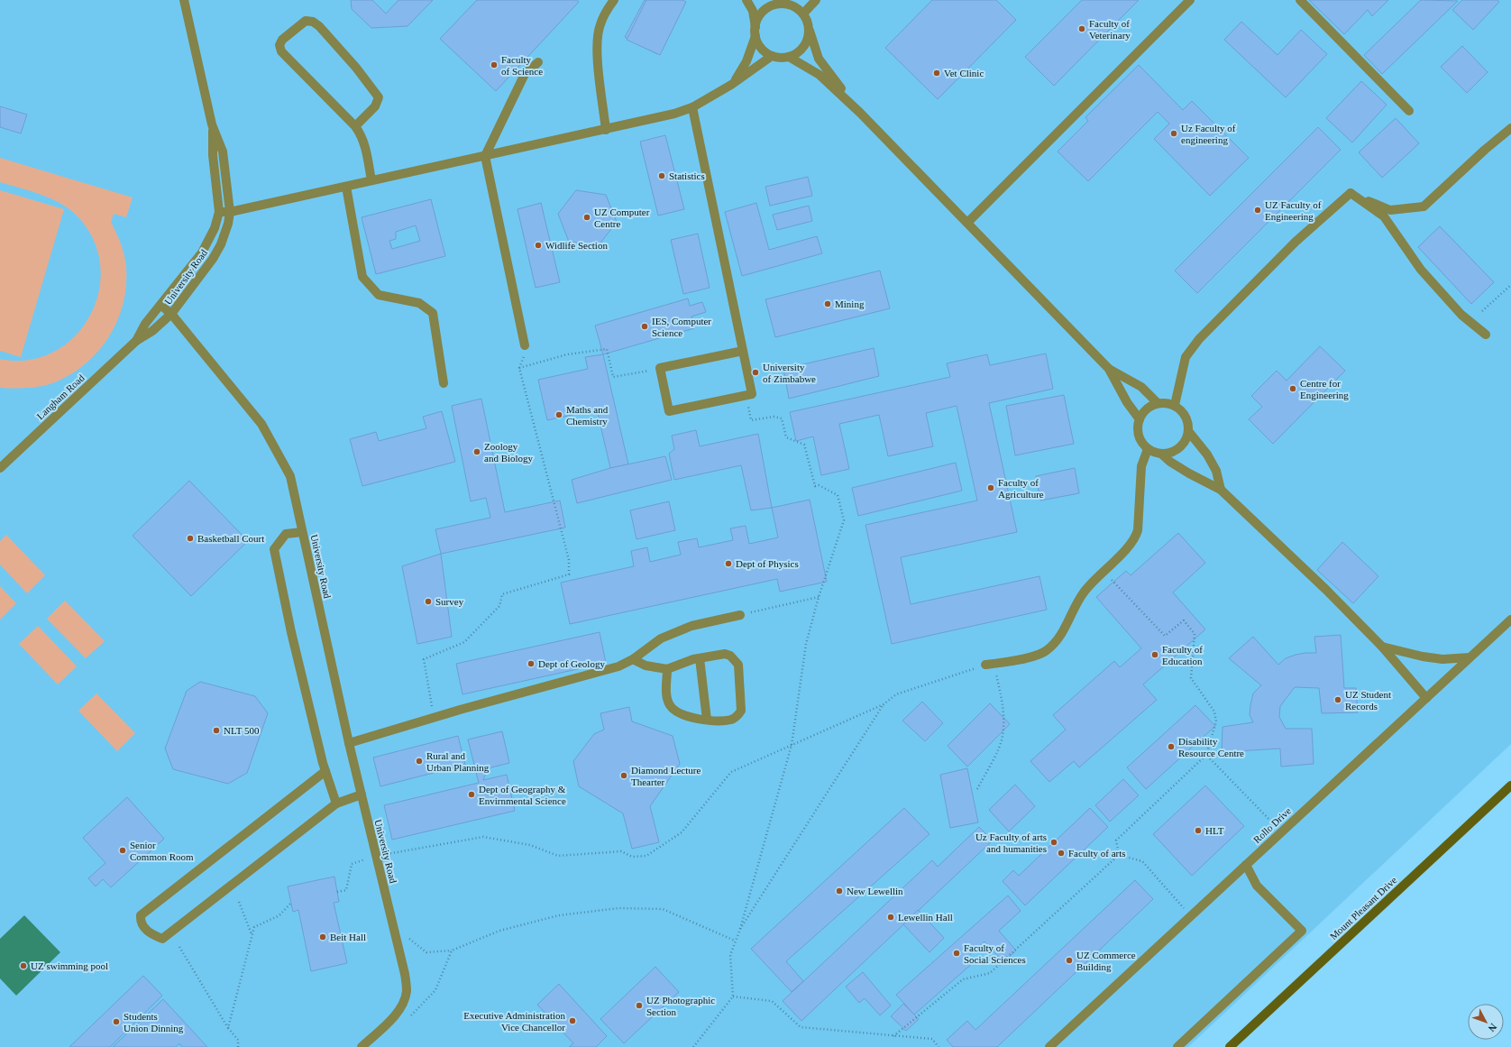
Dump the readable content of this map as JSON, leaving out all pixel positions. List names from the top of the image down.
{
  "streets": {
    "street": [
      "University Road",
      "Langham Road",
      "Rollo Drive",
      "Mount Pleasant Drive"
    ]
  },
  "crossings": [
    ["University Road", "Langham Road"]
  ],
  "places": [
    "Faculty of Veterinary",
    "Faculty of Science",
    "Vet Clinic",
    "Uz Faculty of engineering",
    "Statistics",
    "UZ Faculty of Engineering",
    "UZ Computer Centre",
    "Widlife Section",
    "Mining",
    "IES, Computer Science",
    "University of Zimbabwe",
    "Centre for Engineering",
    "Maths and Chemistry",
    "Zoology and Biology",
    "Faculty of Agriculture",
    "Basketball Court",
    "Dept of Physics",
    "Survey",
    "Faculty of Education",
    "Dept of Geology",
    "UZ Student Records",
    "NLT 500",
    "Disability Resource Centre",
    "Rural and Urban Planning",
    "Diamond Lecture Thearter",
    "Dept of Geography & Envirnmental Science",
    "HLT",
    "Uz Faculty of arts and humanities",
    "Senior Common Room",
    "Faculty of arts",
    "New Lewellin",
    "Lewellin Hall",
    "Beit Hall",
    "Faculty of Social Sciences",
    "UZ Commerce Building",
    "UZ swimming pool",
    "UZ Photographic Section",
    "Executive Administration Vice Chancellor",
    "Students Union Dinning"
  ],
  "north": "bottom right"
}
